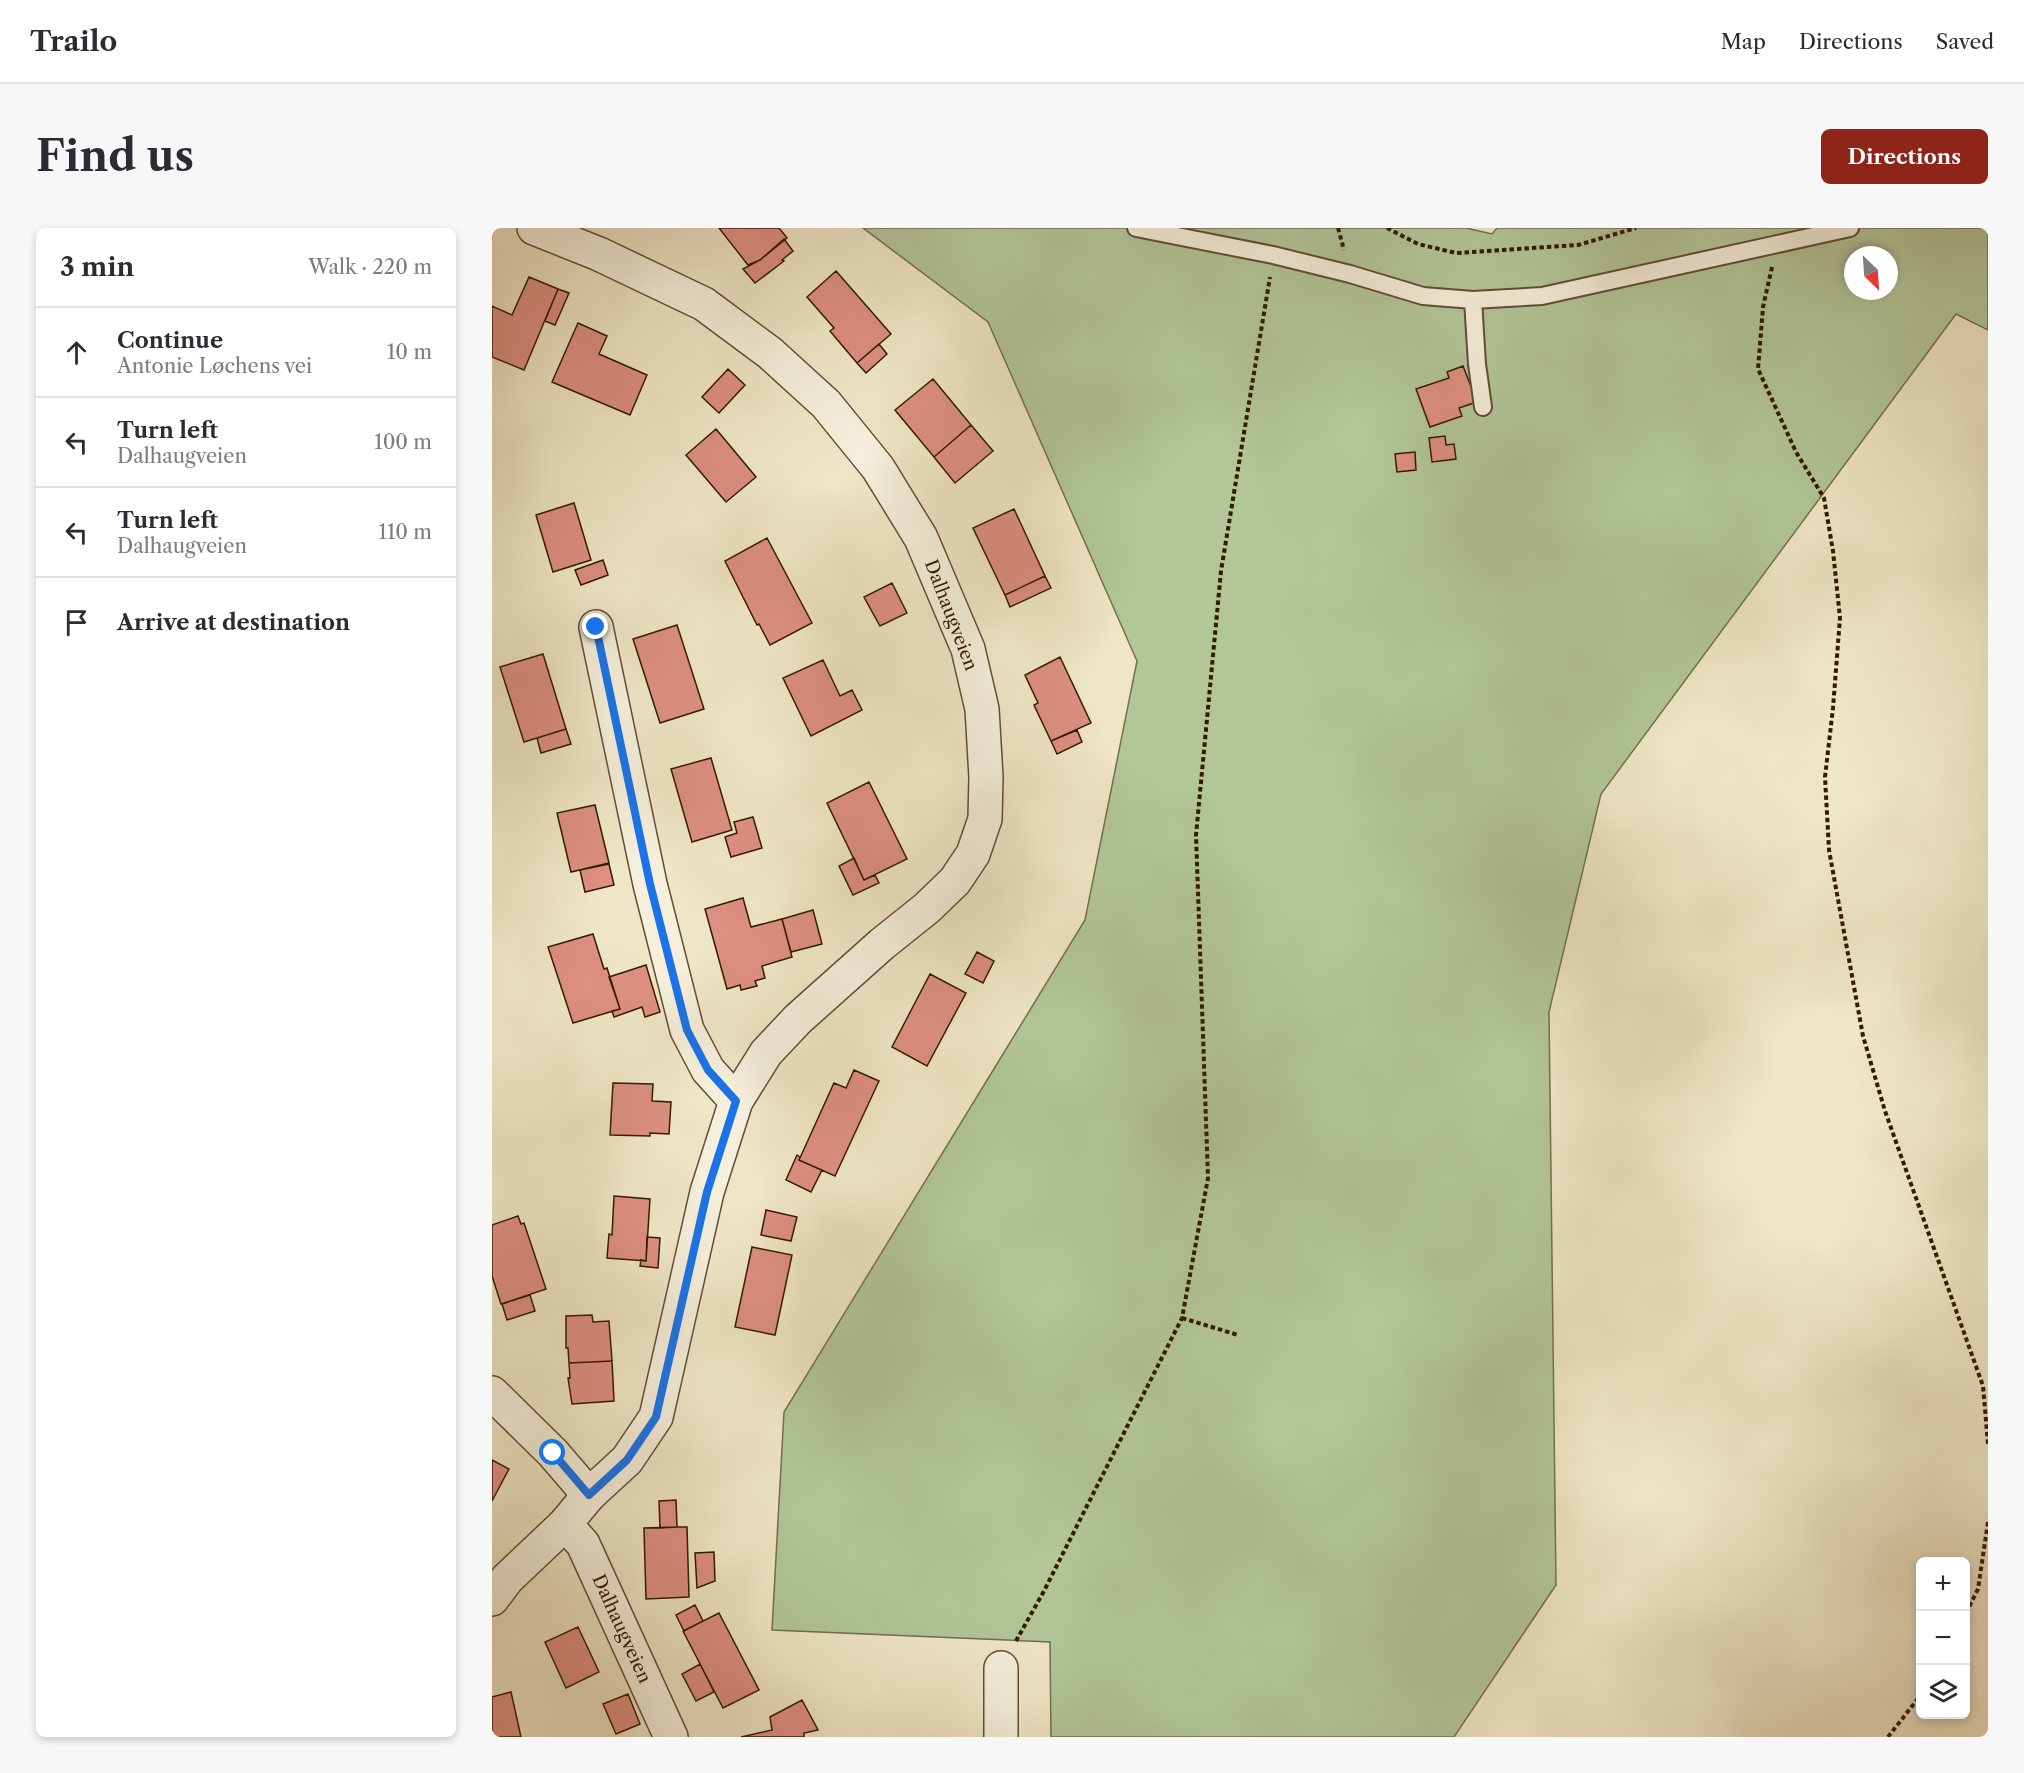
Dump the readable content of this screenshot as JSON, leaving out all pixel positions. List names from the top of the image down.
{
  "streets": {
    "street": ["Dalhaugveien"]
  },
  "north": "bottom right",
  "page": {
    "header": "Trailo",
    "nav": ["Map", "Directions", "Saved"],
    "buttons": "Directions",
    "title": "Find us",
    "heading": ["3 min", "Walk · 220 m"],
    "list": [
      ["Continue", "Antonie Løchens vei", "10 m"],
      ["Turn left", "Dalhaugveien", "100 m"],
      ["Turn left", "Dalhaugveien", "110 m"],
      "Arrive at destination"
    ],
    "map_buttons": ["+", "−"]
  }
}
